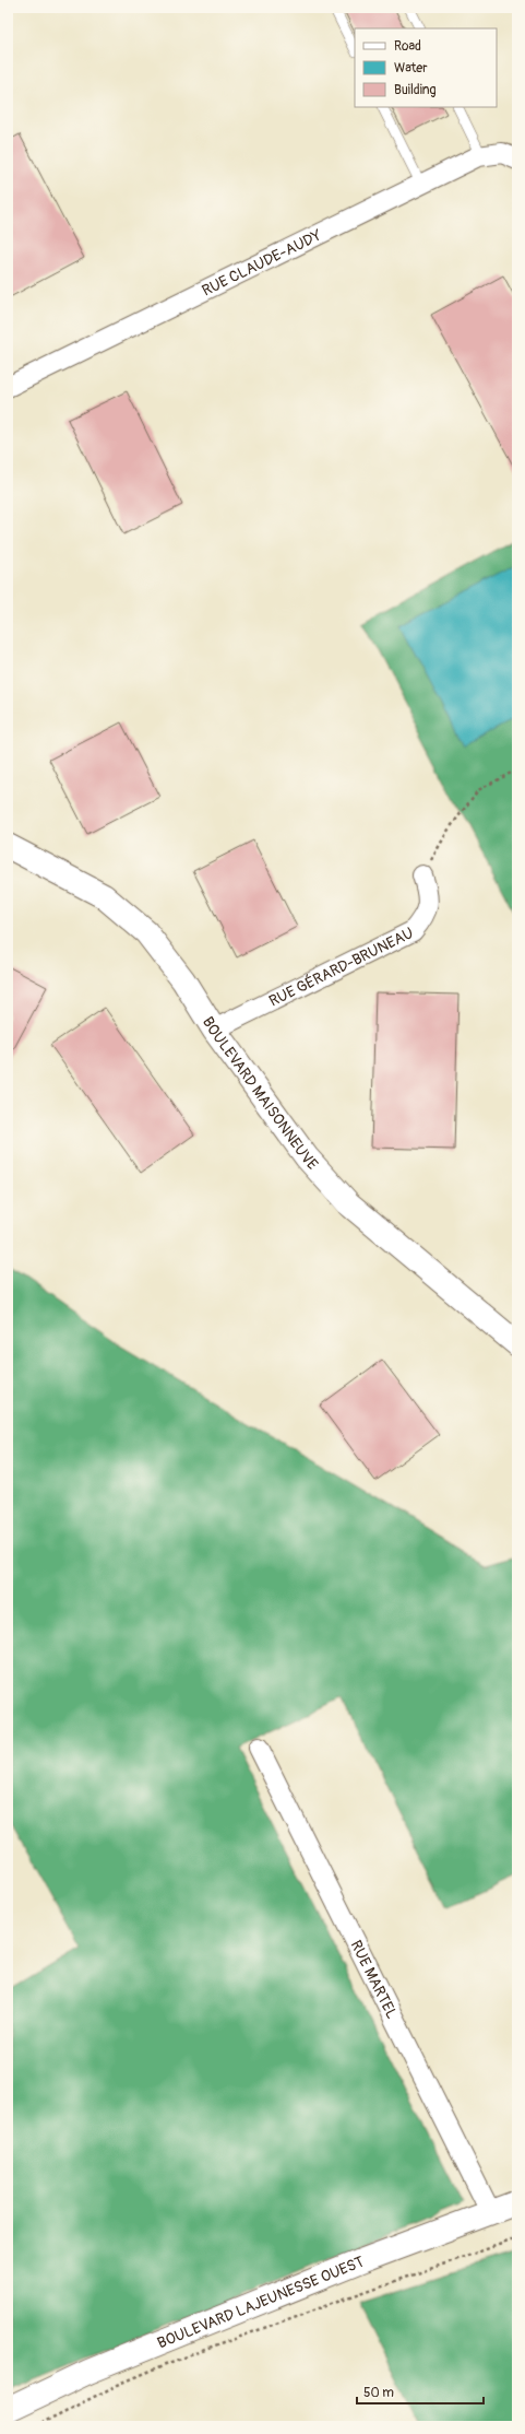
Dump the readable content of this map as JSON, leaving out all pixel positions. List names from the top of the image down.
{
  "streets": {
    "street": [
      "RUE CLAUDE-AUDY",
      "RUE GÉRARD-BRUNEAU",
      "BOULEVARD MAISONNEUVE",
      "RUE MARTEL",
      "BOULEVARD LAJEUNESSE OUEST"
    ]
  },
  "crossings": [
    ["RUE GÉRARD-BRUNEAU", "BOULEVARD MAISONNEUVE"],
    ["RUE MARTEL", "BOULEVARD LAJEUNESSE OUEST"]
  ],
  "legend": ["Road", "Water", "Building"],
  "scale_bar": "50 m"
}
